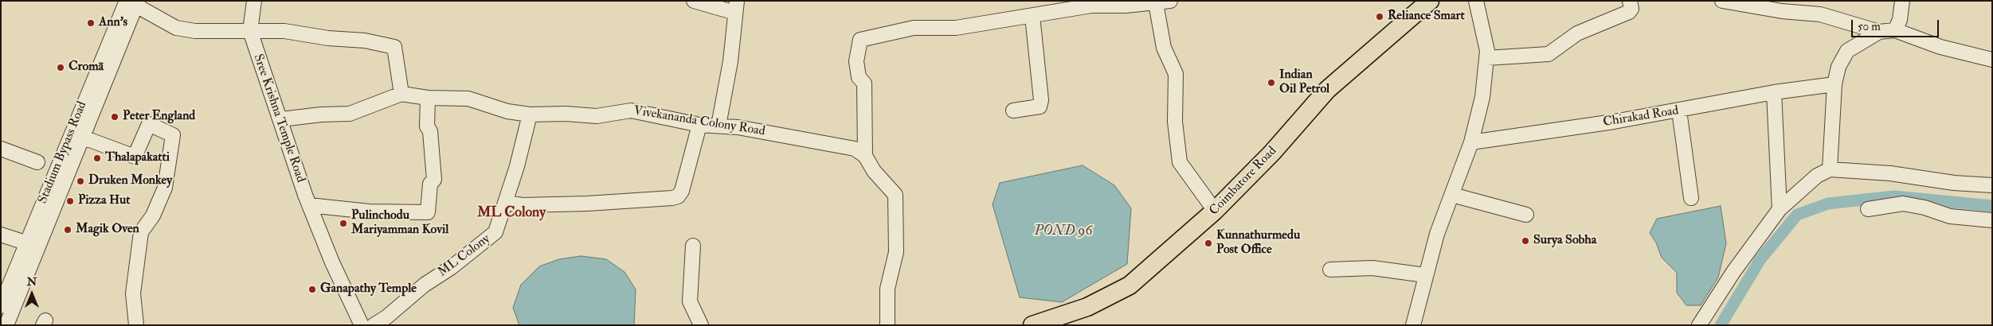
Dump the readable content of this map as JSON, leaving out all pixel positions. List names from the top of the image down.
{
  "streets": {
    "main road": ["Coimbatore Road"],
    "street": [
      "Chirakad Road",
      "Sree Krishna Temple Road",
      "Vivekananda Colony Road",
      "Stadium Bypass Road",
      "ML Colony"
    ]
  },
  "crossings": [
    ["Vivekananda Colony Road", "ML Colony"]
  ],
  "districts": ["ML Colony"],
  "water": ["POND 96"],
  "places": [
    "Reliance Smart",
    "Ann's",
    "Cromā",
    "Indian Oil Petrol",
    "Peter England",
    "Thalapakatti",
    "Druken Monkey",
    "Pizza Hut",
    "Pulinchodu Mariyamman Kovil",
    "Magik Oven",
    "Surya Sobha",
    "Kunnathurmedu Post Office",
    "Ganapathy Temple"
  ],
  "scale_bar": "50 m",
  "north": "top"
}
